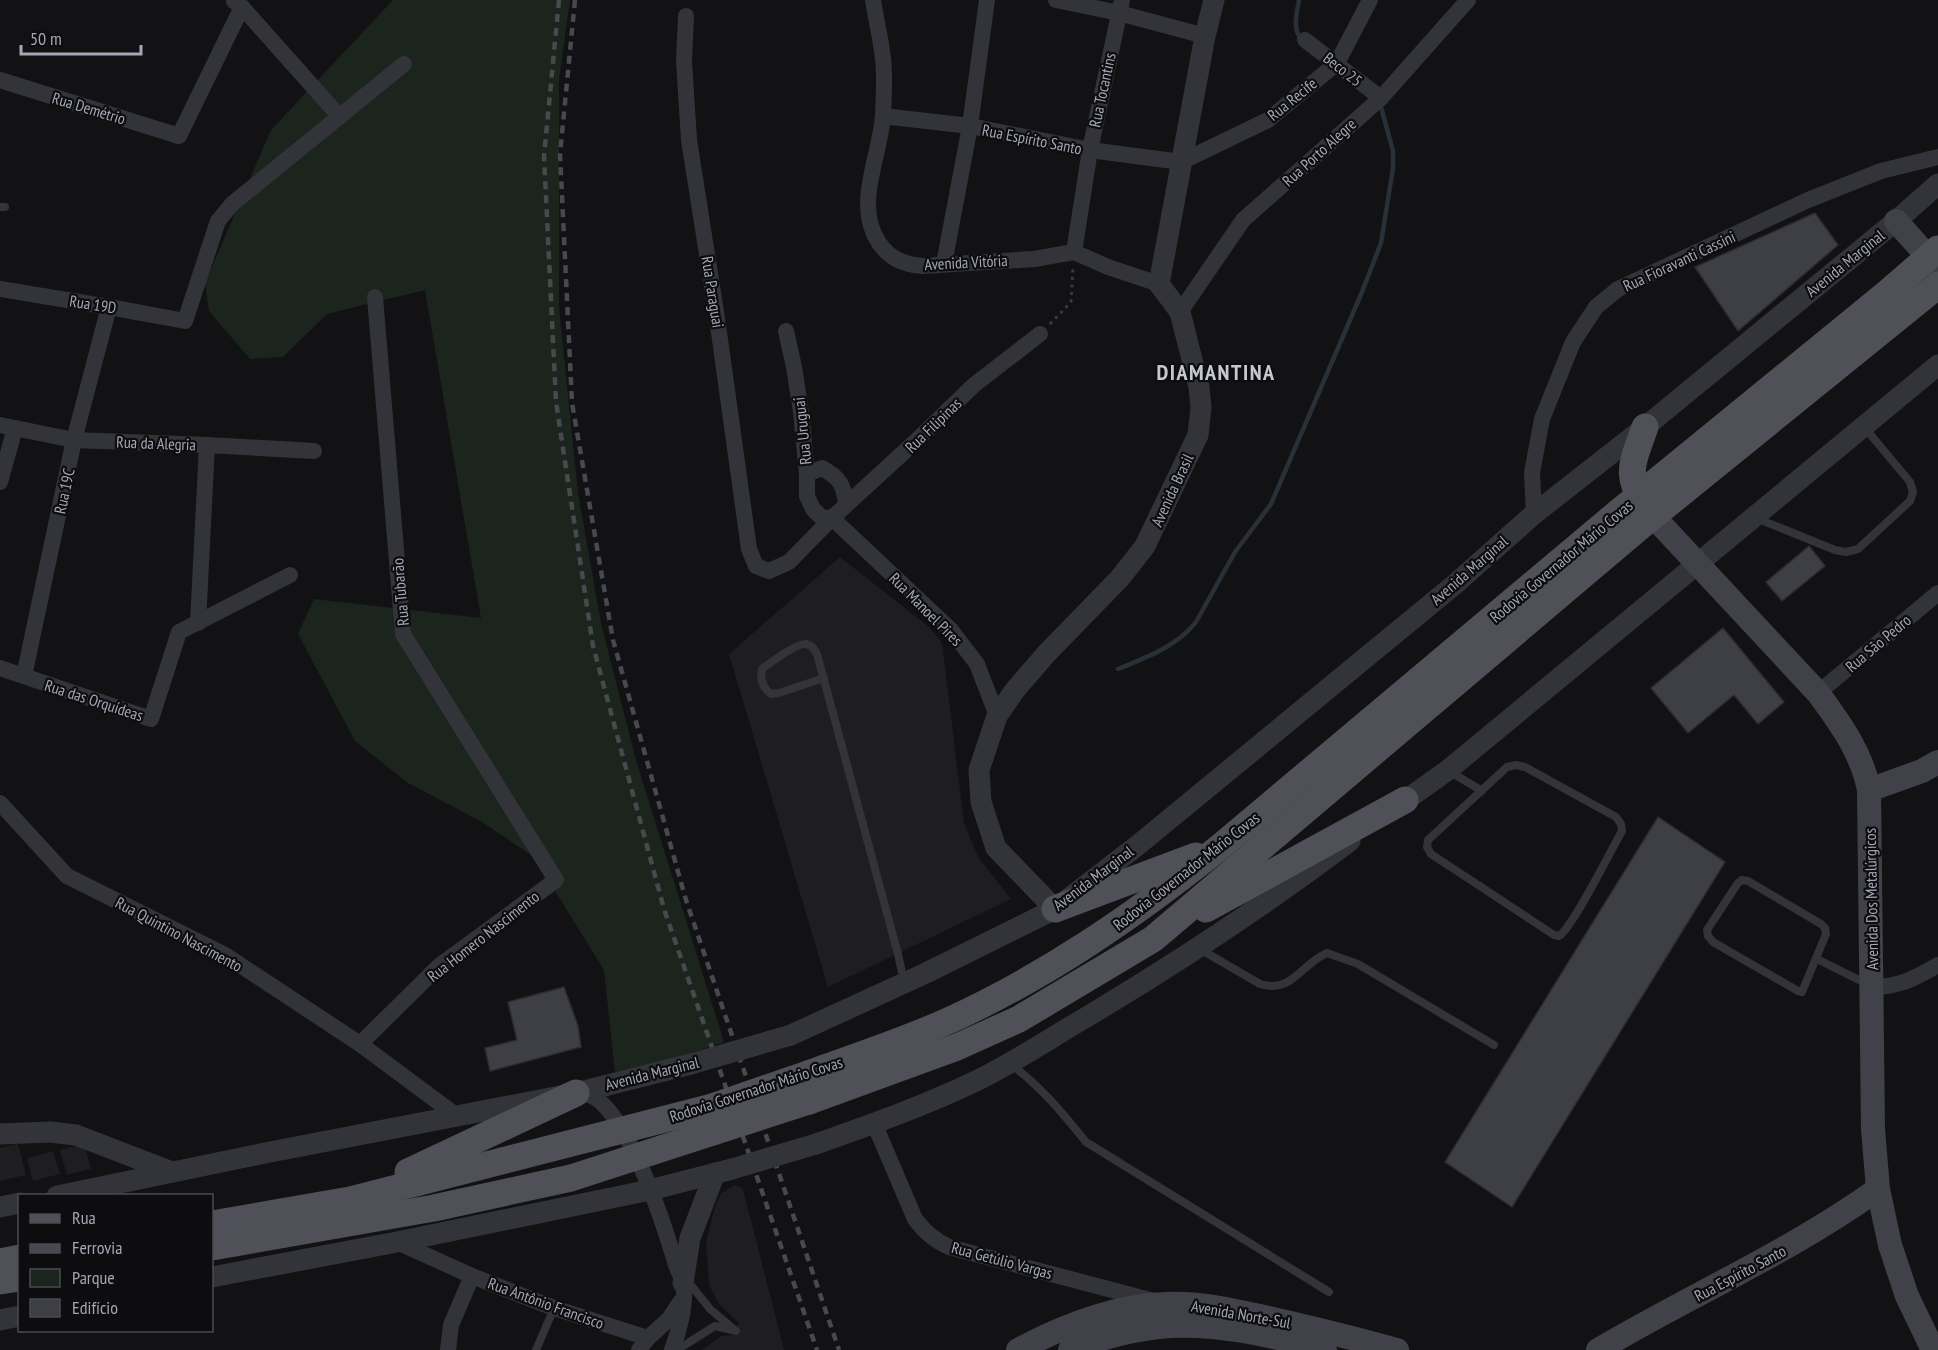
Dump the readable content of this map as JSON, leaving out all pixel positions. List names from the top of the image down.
{
  "streets": {
    "main road": [
      "Rua Espírito Santo",
      "Rodovia Governador Mário Covas",
      "Avenida Dos Metalúrgicos",
      "Avenida Norte-Sul"
    ],
    "street": [
      "Beco 25",
      "Rua Tocantins",
      "Rua Recife",
      "Rua Demétrio",
      "Rua Porto Alegre",
      "Rua Fioravanti Cassini",
      "Avenida Vitória",
      "Avenida Marginal",
      "Rua Paraguai",
      "Rua 19D",
      "Rua Filipinas",
      "Rua Uruguai",
      "Rua da Alegria",
      "Avenida Brasil",
      "Rua 19C",
      "Rua Tubarão",
      "Rua Manoel Pires",
      "Rua São Pedro",
      "Rua das Orquídeas",
      "Rua Quintino Nascimento",
      "Rua Homero Nascimento",
      "Rua Getúlio Vargas",
      "Rua Antônio Francisco"
    ]
  },
  "crossings": [
    ["Beco 25", "Rua Recife"],
    ["Beco 25", "Rua Porto Alegre"],
    ["Rua Tocantins", "Rua Espírito Santo"],
    ["Rua Tocantins", "Avenida Vitória"],
    ["Rua Recife", "Rua Espírito Santo"],
    ["Rua Espírito Santo", "Avenida Vitória"],
    ["Rua Espírito Santo", "Avenida Dos Metalúrgicos"],
    ["Rua Porto Alegre", "Avenida Brasil"],
    ["Rua Fioravanti Cassini", "Avenida Marginal"],
    ["Avenida Marginal", "Avenida Brasil"],
    ["Avenida Marginal", "Rua Quintino Nascimento"],
    ["Rua Paraguai", "Rua Filipinas"],
    ["Rua 19D", "Rua 19C"],
    ["Rua Filipinas", "Rua Uruguai"],
    ["Rua Filipinas", "Rua Manoel Pires"],
    ["Rua Uruguai", "Rua Manoel Pires"],
    ["Rua da Alegria", "Rua 19C"],
    ["Avenida Brasil", "Rua Manoel Pires"],
    ["Rua 19C", "Rua das Orquídeas"],
    ["Rodovia Governador Mário Covas", "Avenida Dos Metalúrgicos"],
    ["Rua Tubarão", "Rua Homero Nascimento"],
    ["Rua São Pedro", "Avenida Dos Metalúrgicos"],
    ["Rua Quintino Nascimento", "Rua Homero Nascimento"],
    ["Rua Getúlio Vargas", "Avenida Norte-Sul"]
  ],
  "districts": ["DIAMANTINA"],
  "legend": [
    "Rua",
    "Ferrovia",
    "Parque",
    "Edifício"
  ],
  "scale_bar": "50 m"
}
